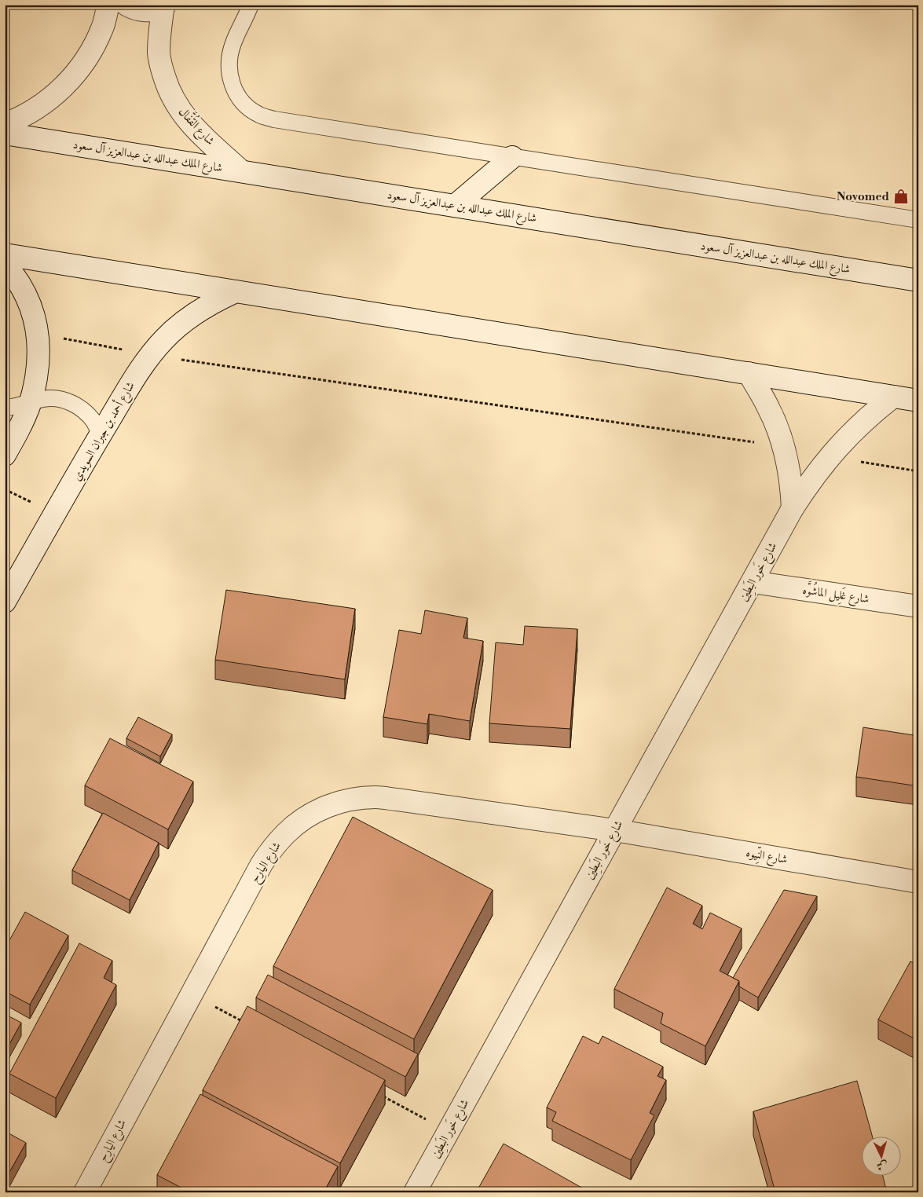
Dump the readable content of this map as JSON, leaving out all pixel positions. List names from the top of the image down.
{
  "streets": {
    "street": [
      "شارع القُفَّال",
      "شارع الملك عبدالله بن عبدالعزيز آل سعود",
      "شارع أحمد بن جبران السويدي",
      "شارع خَور البَطِين",
      "شارع غَلِيل الماشُوَّه",
      "شارع النِّيوه",
      "شارع اليارِح"
    ]
  },
  "crossings": [
    ["شارع القُفَّال", "شارع الملك عبدالله بن عبدالعزيز آل سعود"],
    ["شارع خَور البَطِين", "شارع غَلِيل الماشُوَّه"],
    ["شارع خَور البَطِين", "شارع النِّيوه"],
    ["شارع خَور البَطِين", "شارع اليارِح"],
    ["شارع النِّيوه", "شارع اليارِح"]
  ],
  "places": {
    "shop": ["Novomed"]
  },
  "north": "bottom"
}
